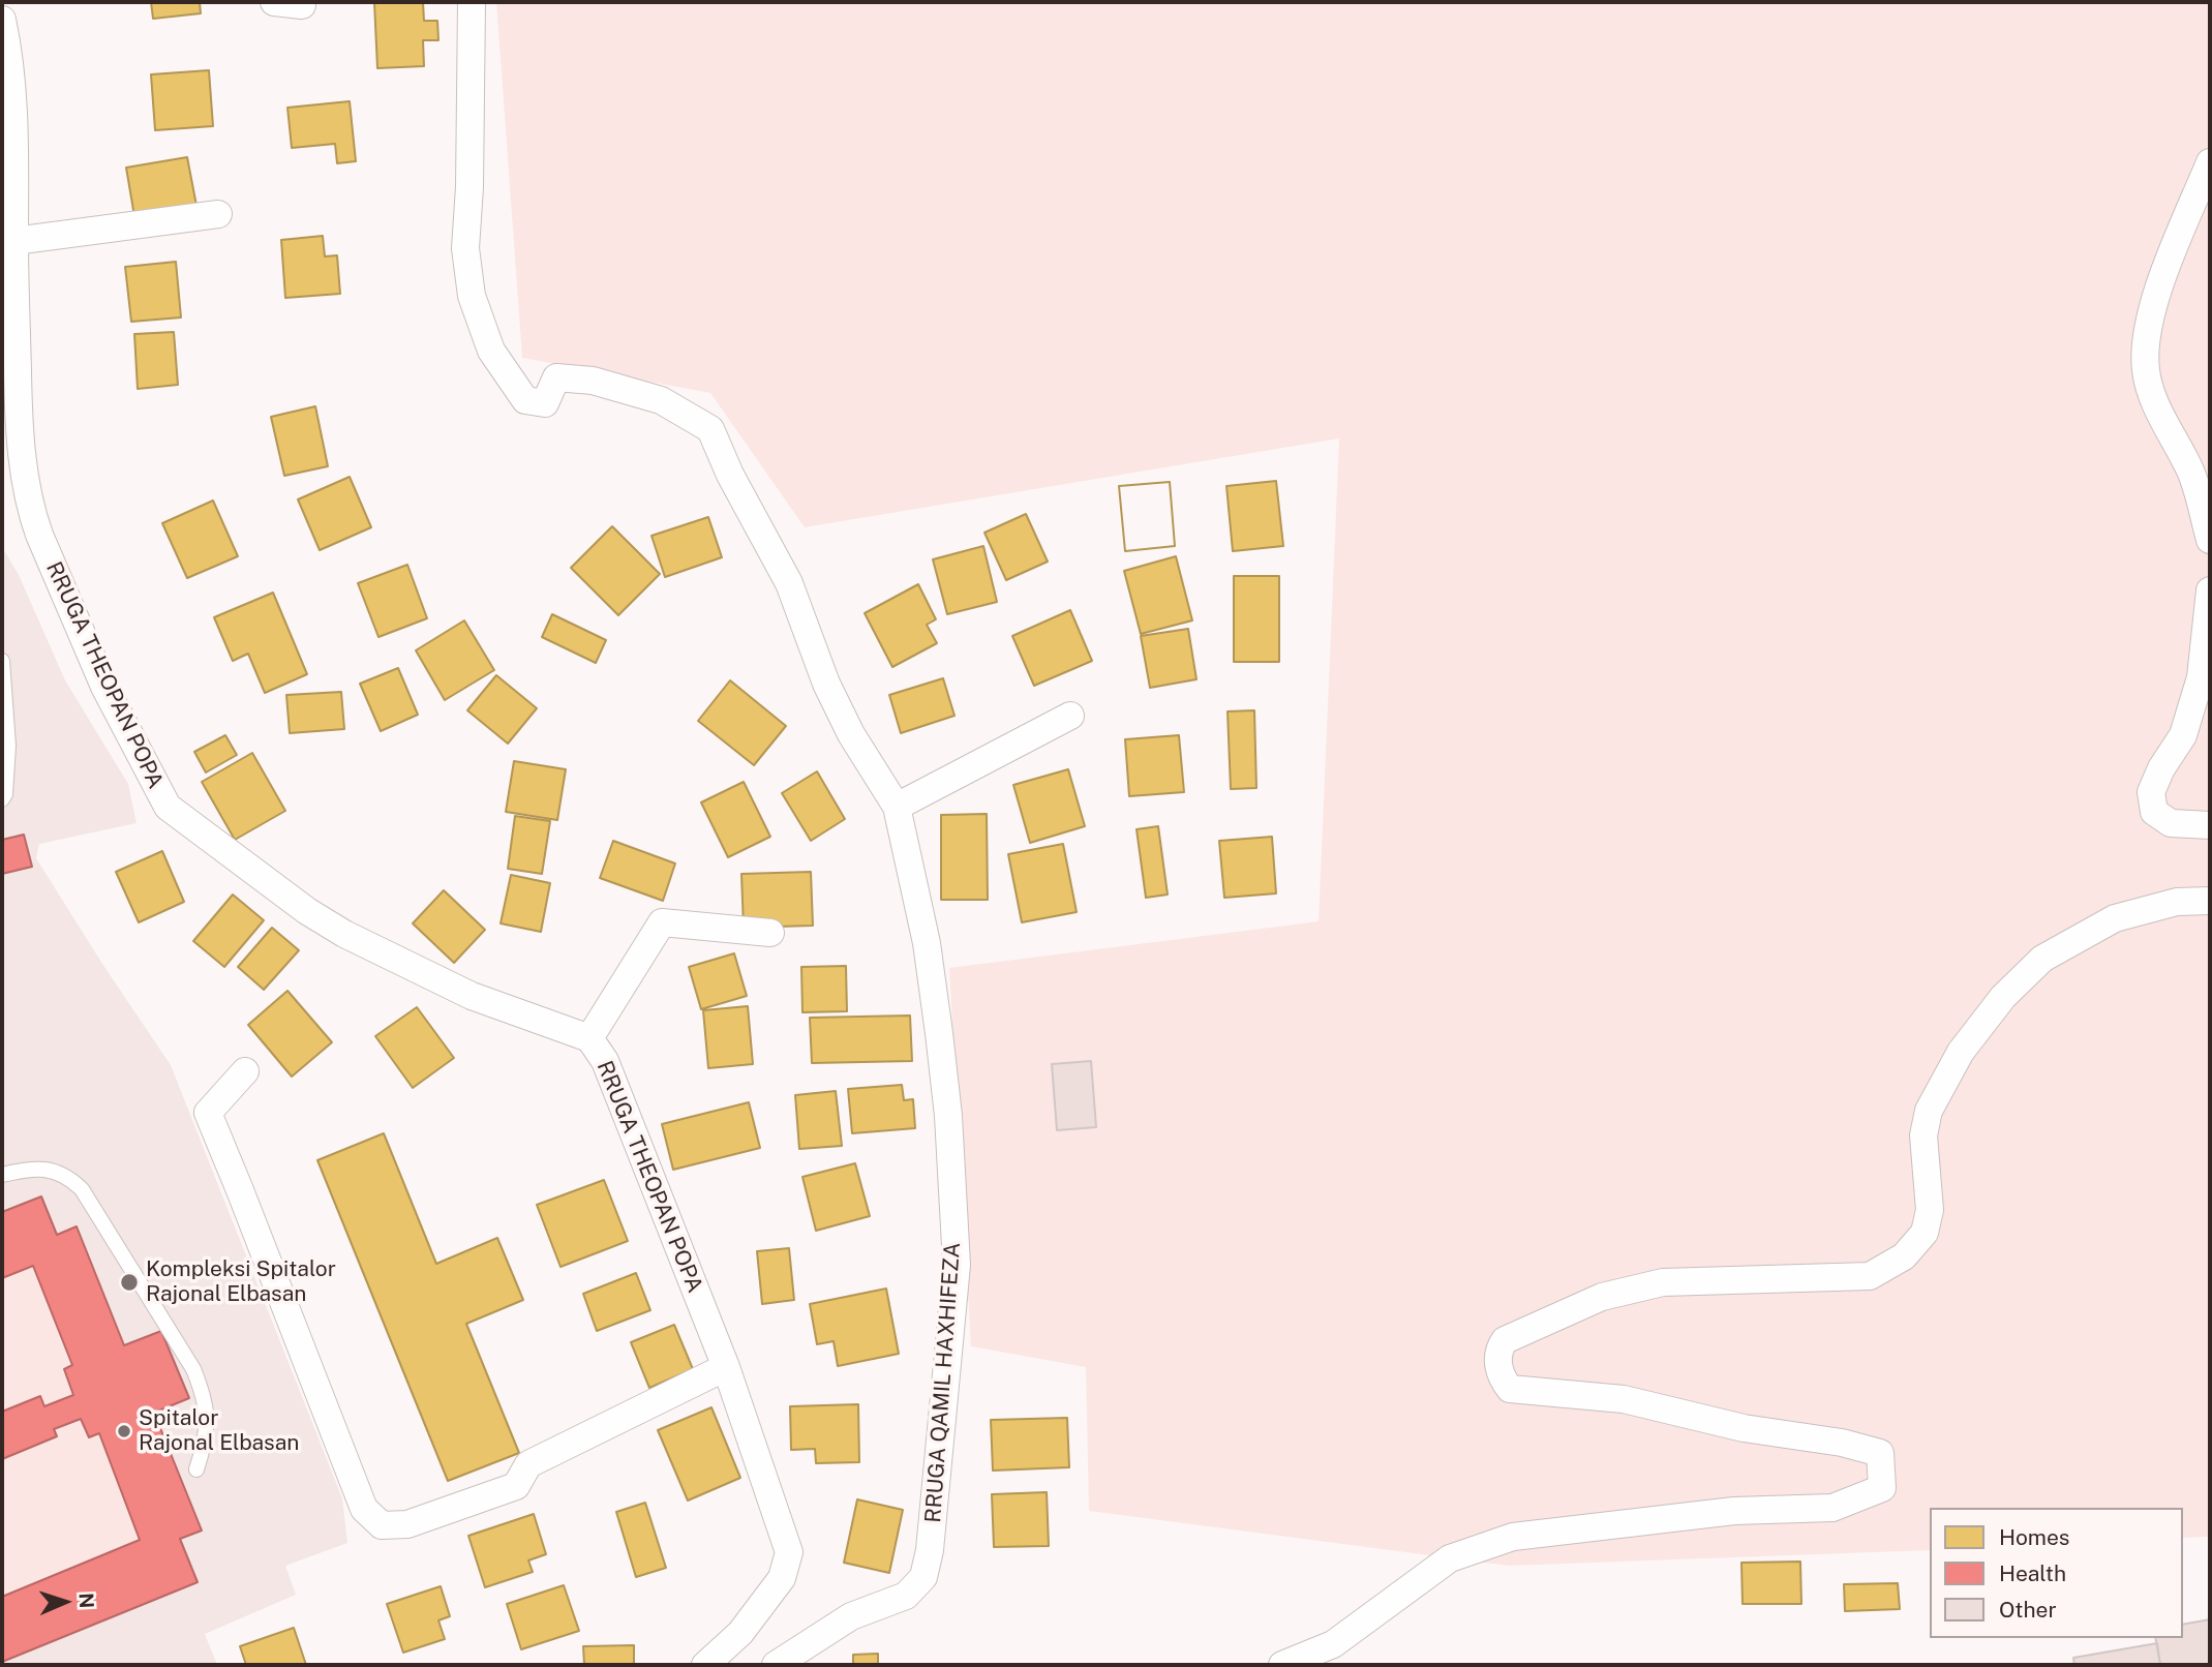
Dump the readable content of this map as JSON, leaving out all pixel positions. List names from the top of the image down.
{
  "streets": {
    "street": ["RRUGA THEOPAN POPA", "RRUGA QAMIL HAXHIFEZA"]
  },
  "places": ["Kompleksi Spitalor Rajonal Elbasan", "Spitalor Rajonal Elbasan"],
  "legend": ["Homes", "Health", "Other"],
  "north": "right"
}
